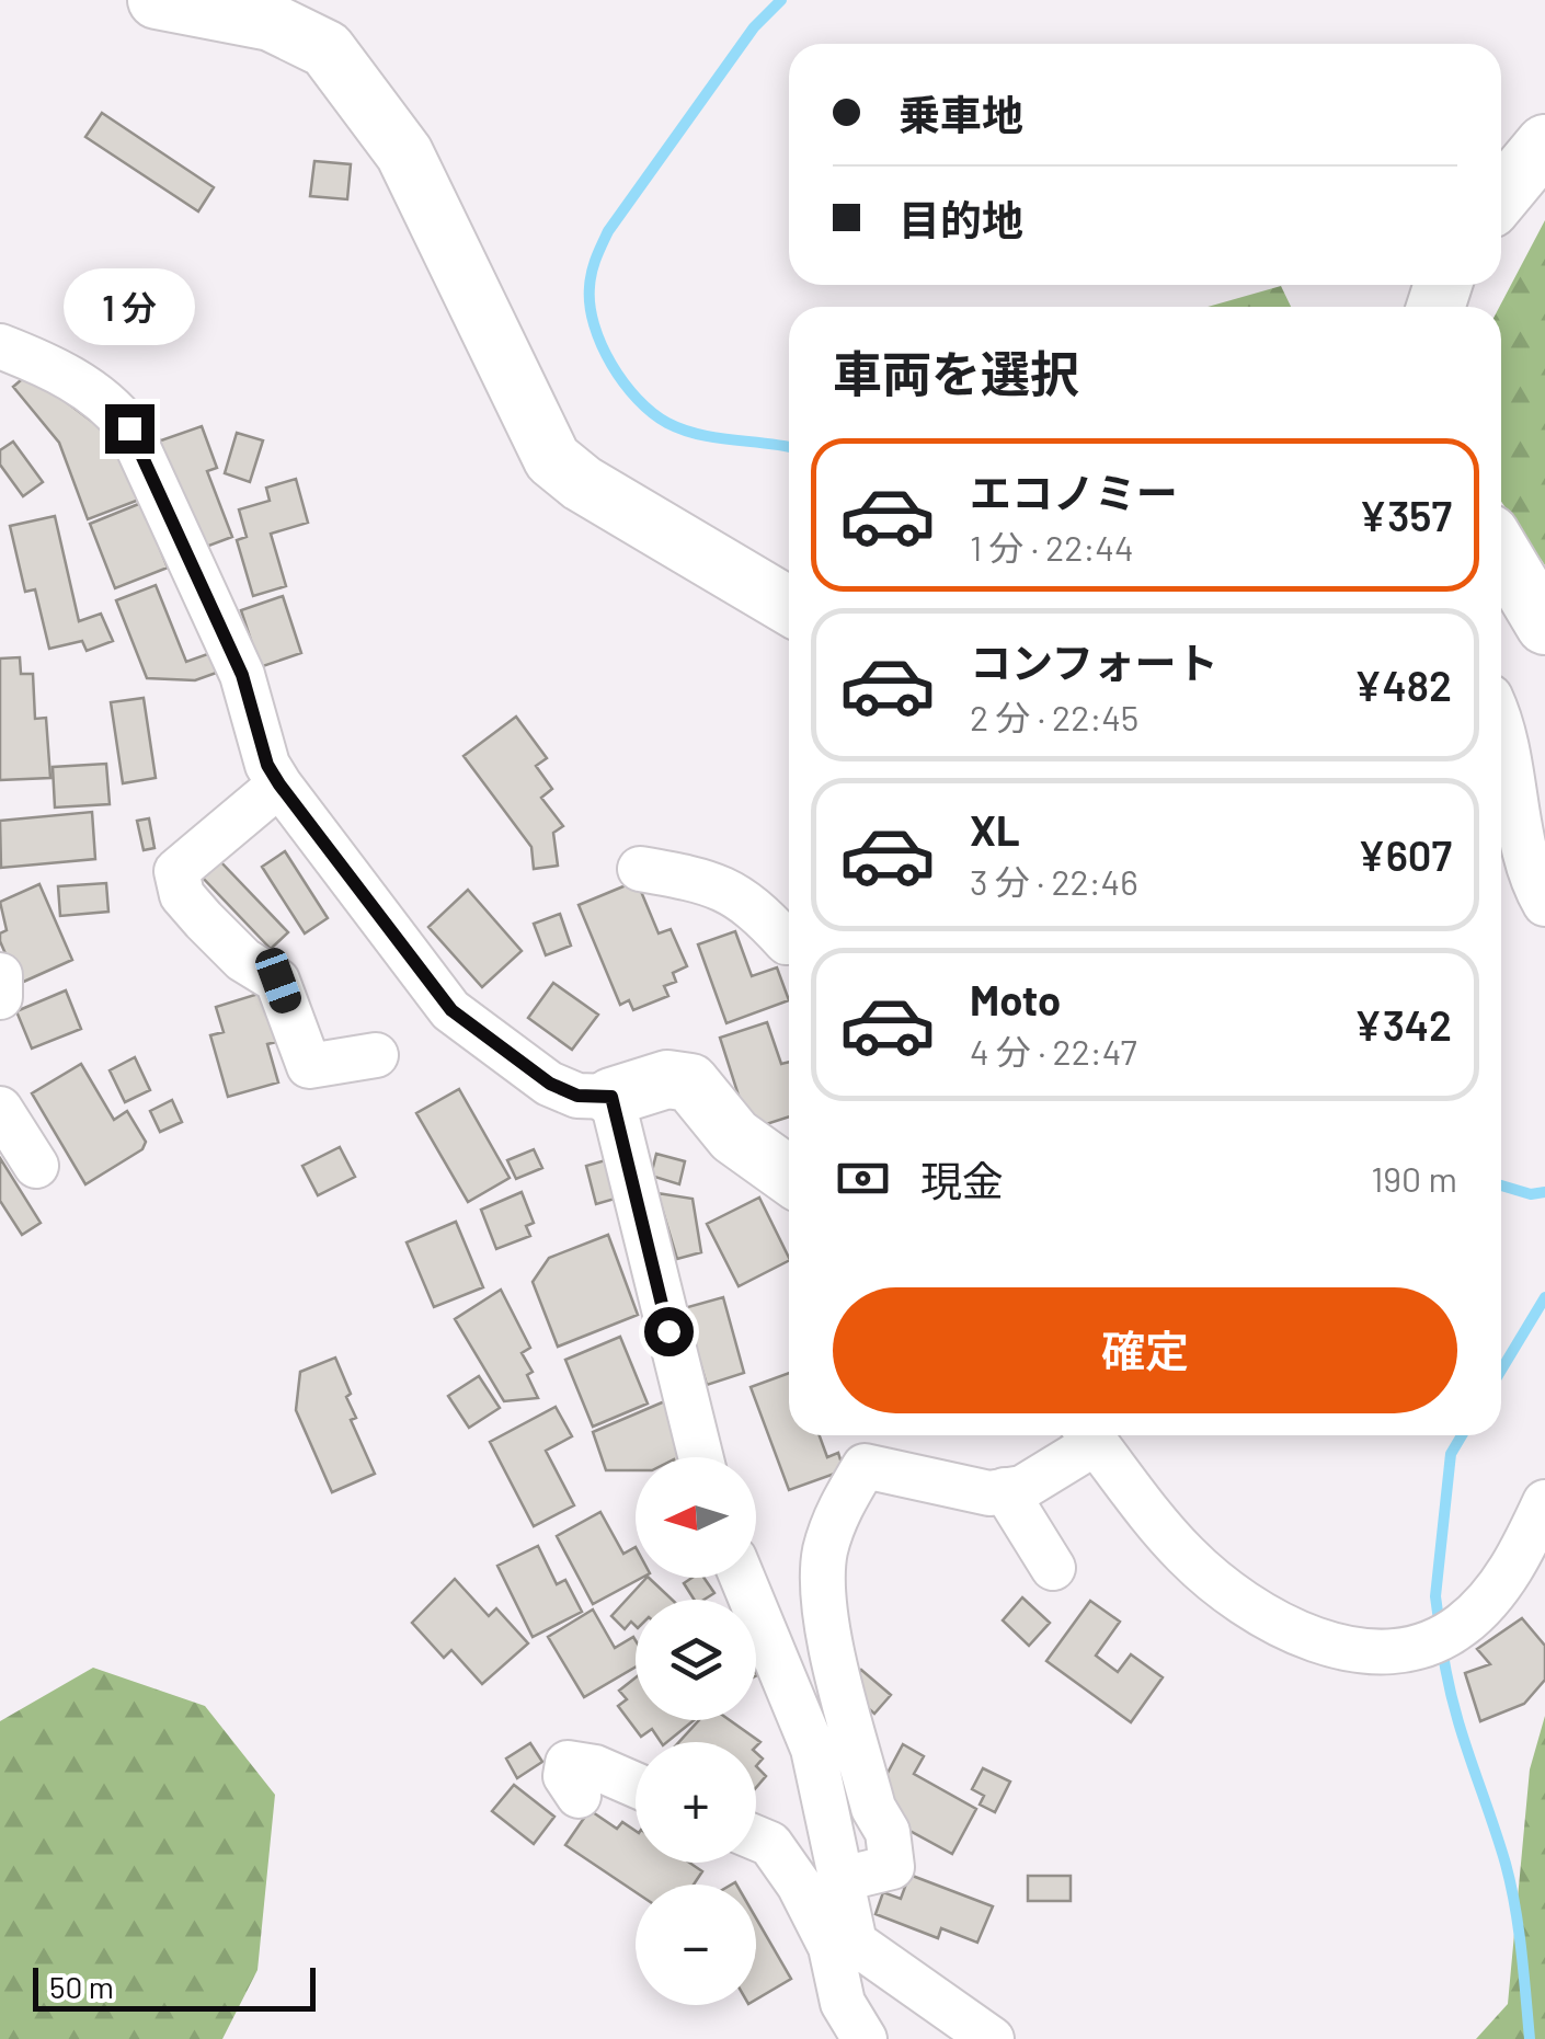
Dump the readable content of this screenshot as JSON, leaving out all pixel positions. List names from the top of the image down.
{
  "scale_bar": "50 m",
  "north": "left",
  "page": {
    "banner": ["乗車地", "目的地"],
    "bubble": "1 分",
    "heading": "車両を選択",
    "list": [
      {
        "name": "エコノミー",
        "note": "1 分 · 22:44",
        "value": "¥357"
      },
      {
        "name": "コンフォート",
        "note": "2 分 · 22:45",
        "value": "¥482"
      },
      {
        "name": "XL",
        "note": "3 分 · 22:46",
        "value": "¥607"
      },
      {
        "name": "Moto",
        "note": "4 分 · 22:47",
        "value": "¥342"
      }
    ],
    "pay": ["現金", "190 m"],
    "buttons": "確定",
    "map_buttons": ["+", "−"],
    "scale": "50 m"
  }
}
